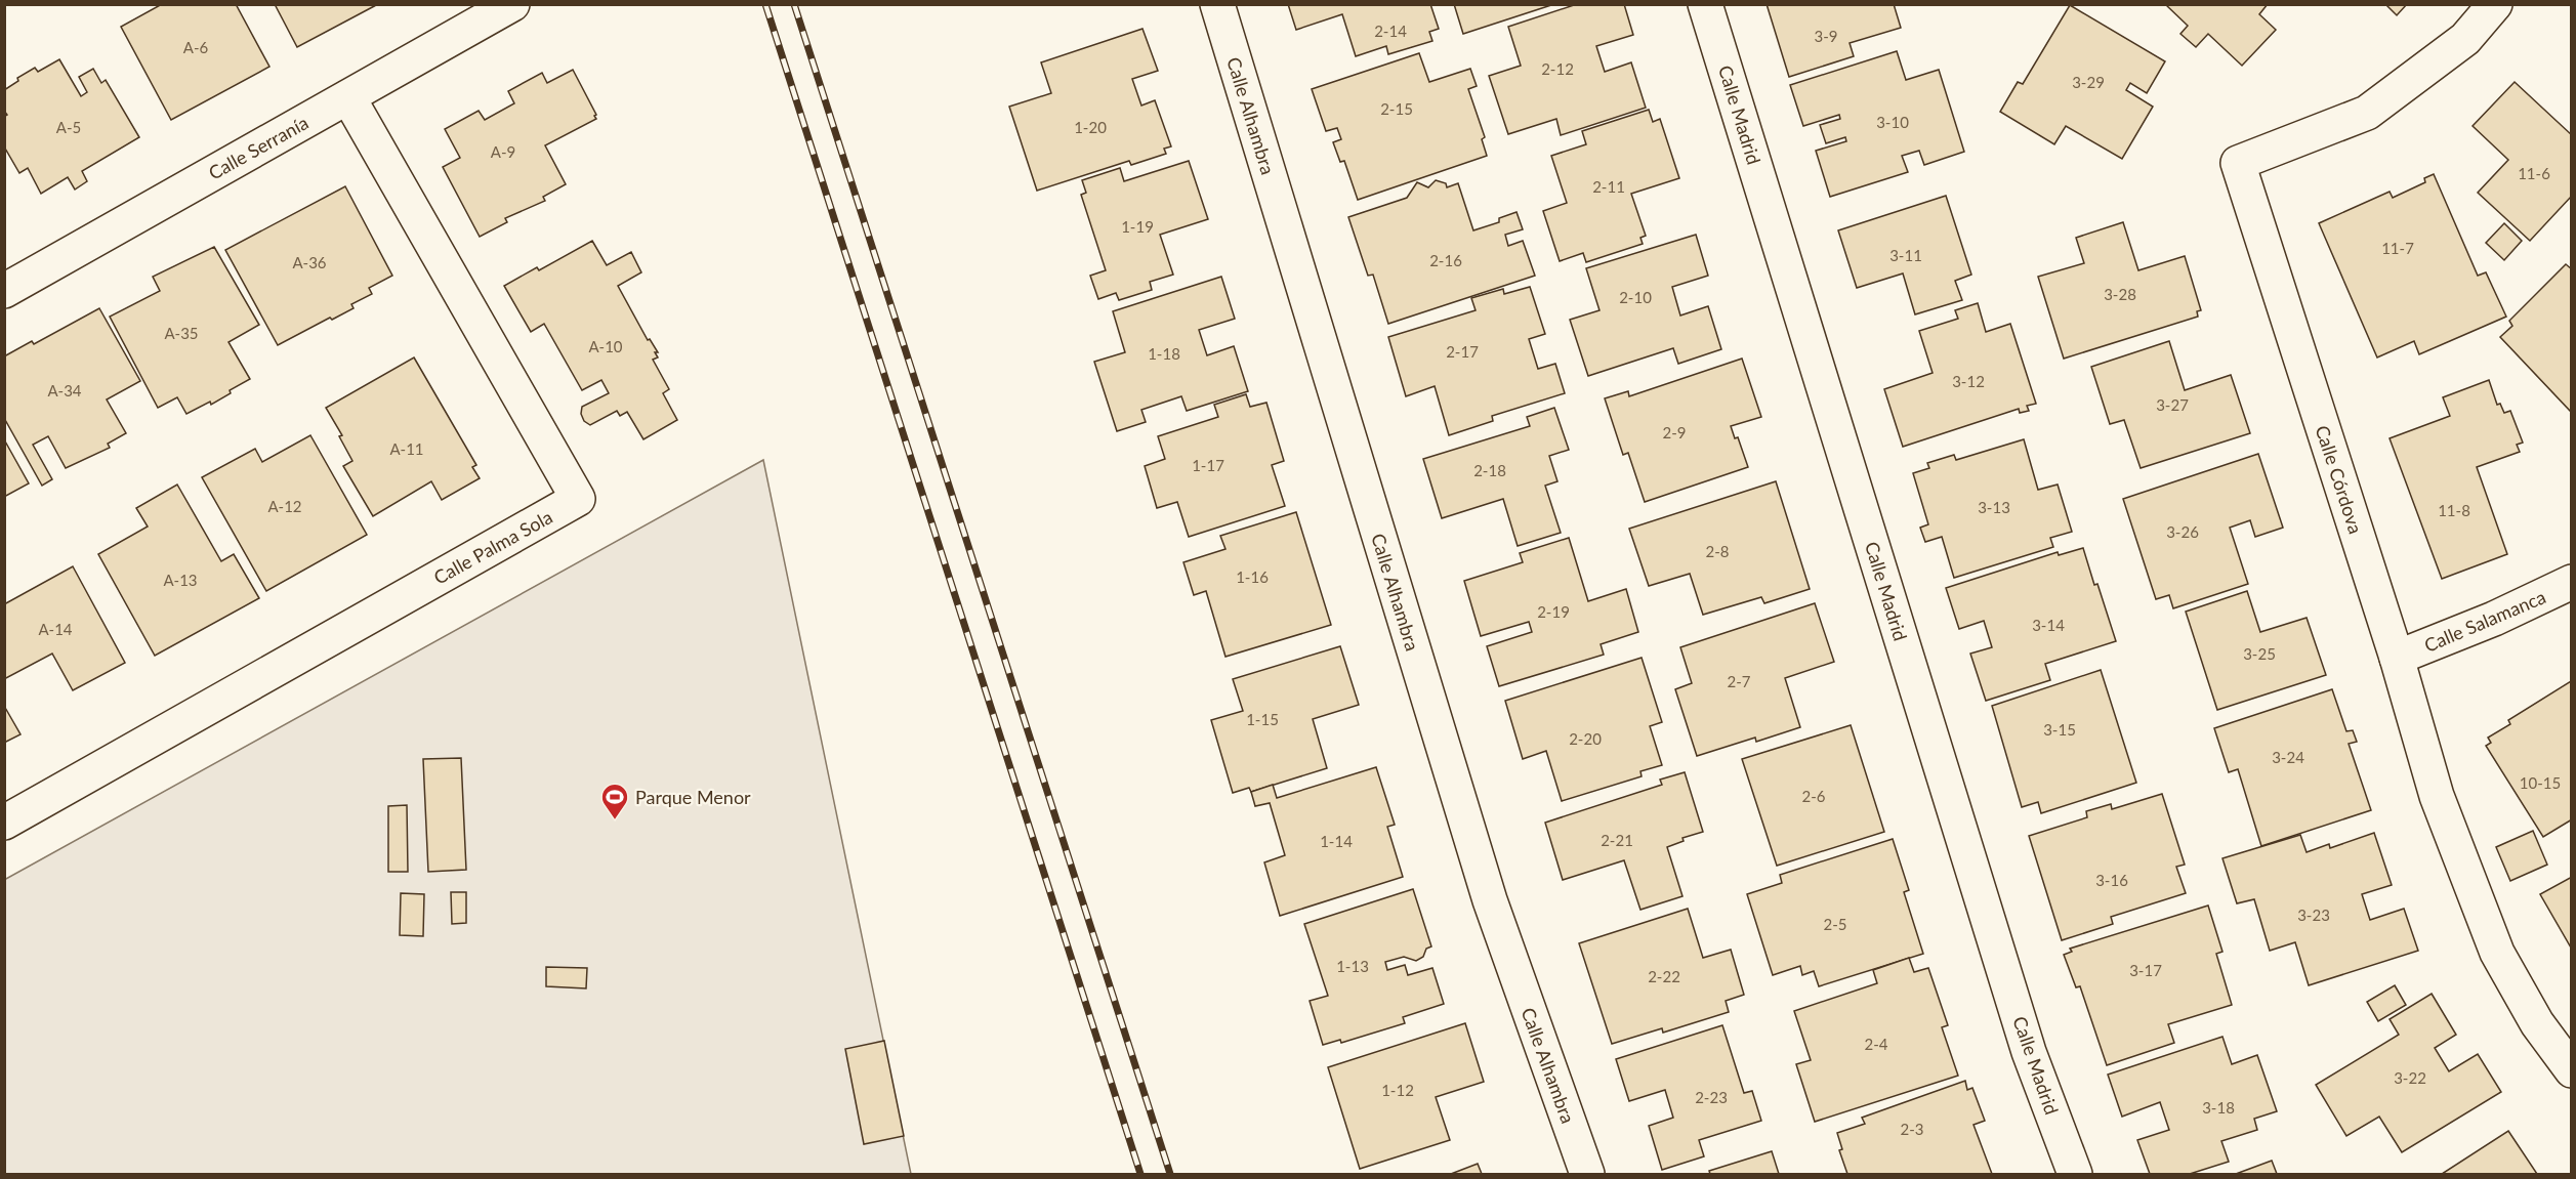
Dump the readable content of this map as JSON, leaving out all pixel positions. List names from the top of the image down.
{
  "streets": {
    "street": [
      "Calle Madrid",
      "Calle Alhambra",
      "Calle Serranía",
      "Calle Córdova",
      "Calle Palma Sola",
      "Calle Salamanca"
    ]
  },
  "crossings": [
    ["Calle Serranía", "Calle Palma Sola"],
    ["Calle Córdova", "Calle Salamanca"]
  ],
  "places": {
    "sports": ["Parque Menor"]
  },
  "house_numbers": [
    "2-14",
    "3-9",
    "A-6",
    "2-12",
    "3-29",
    "2-15",
    "3-10",
    "A-5",
    "1-20",
    "A-9",
    "11-6",
    "2-11",
    "1-19",
    "11-7",
    "3-11",
    "2-16",
    "A-36",
    "3-28",
    "2-10",
    "A-35",
    "A-10",
    "2-17",
    "1-18",
    "3-12",
    "A-34",
    "3-27",
    "2-9",
    "A-11",
    "1-17",
    "2-18",
    "A-12",
    "3-13",
    "11-8",
    "3-26",
    "2-8",
    "1-16",
    "A-13",
    "2-19",
    "3-14",
    "A-14",
    "3-25",
    "2-7",
    "1-15",
    "3-15",
    "2-20",
    "3-24",
    "10-15",
    "2-6",
    "2-21",
    "1-14",
    "3-16",
    "3-23",
    "2-5",
    "1-13",
    "3-17",
    "2-22",
    "2-4",
    "3-22",
    "1-12",
    "2-23",
    "3-18",
    "2-3"
  ]
}
